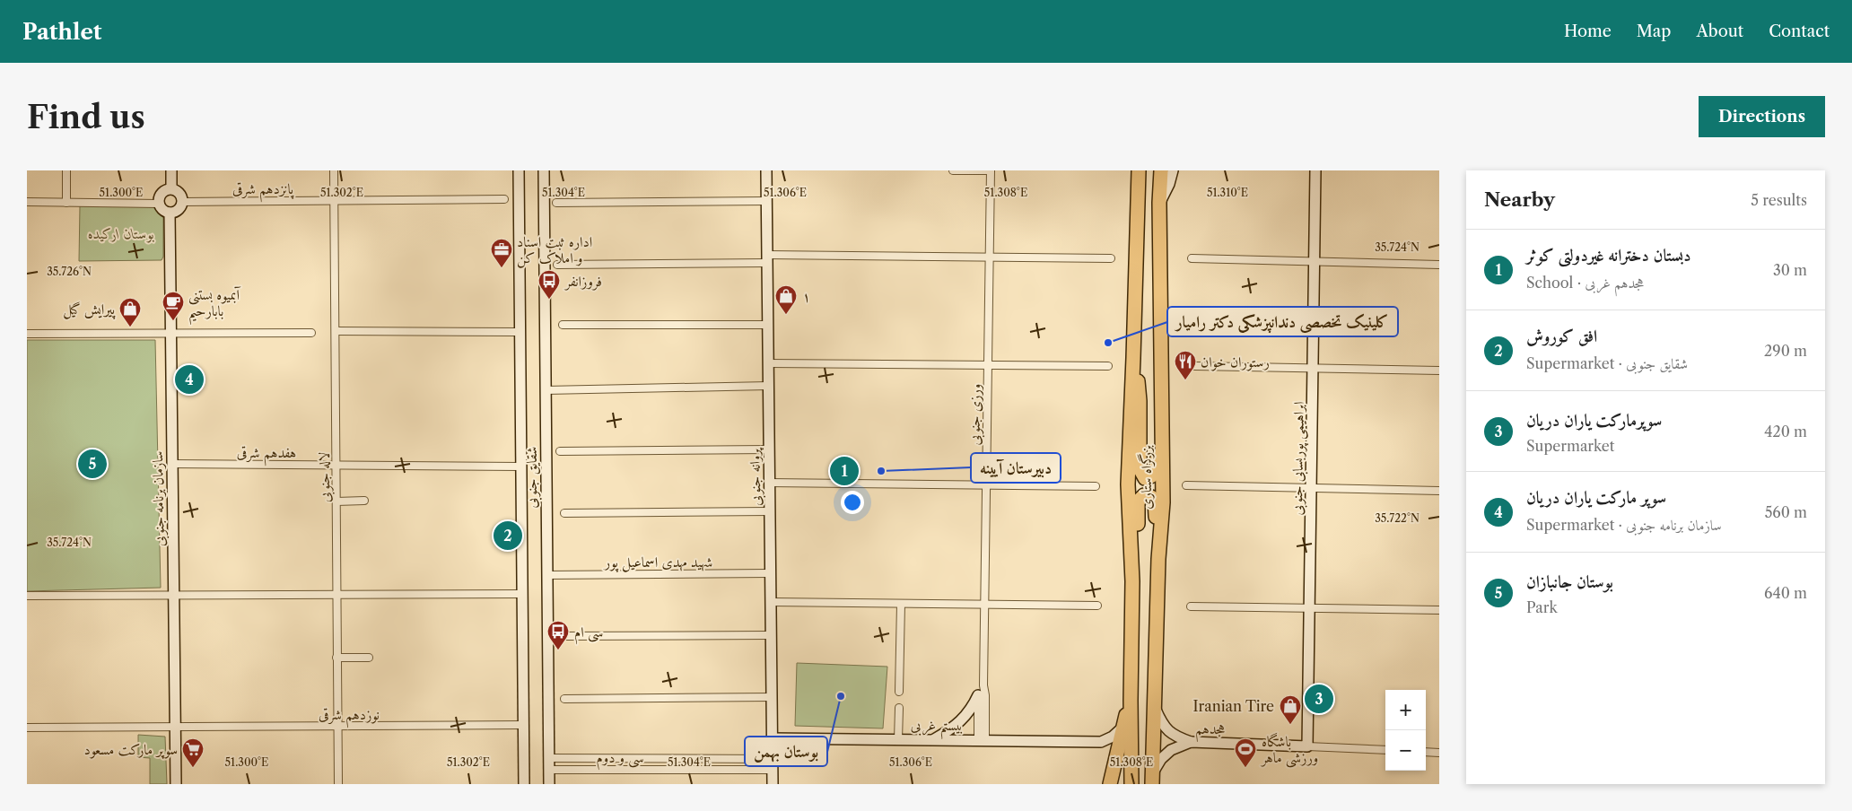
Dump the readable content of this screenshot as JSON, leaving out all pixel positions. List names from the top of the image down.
{
  "streets": {
    "highway": ["بزرگراه ستاری"],
    "street": [
      "پانزدهم شرقی",
      "ورزی جنوبی",
      "هفدهم شرقی",
      "ابراهیمی پوربسابی جنوبی",
      "لاله جنوبی",
      "شقایق جنوبی",
      "پروانه جنوبی",
      "سازمان برنامه جنوبی",
      "شهید مهدی اسماعیل پور",
      "نوزدهم شرقی",
      "بیستم غربی",
      "هجدهم",
      "سی و دوم"
    ]
  },
  "crossings": [
    ["پانزدهم شرقی", "لاله جنوبی"],
    ["پانزدهم شرقی", "سازمان برنامه جنوبی"],
    ["ورزی جنوبی", "بیستم غربی"],
    ["هفدهم شرقی", "لاله جنوبی"],
    ["هفدهم شرقی", "شقایق جنوبی"],
    ["هفدهم شرقی", "سازمان برنامه جنوبی"],
    ["ابراهیمی پوربسابی جنوبی", "هجدهم"],
    ["لاله جنوبی", "نوزدهم شرقی"],
    ["شقایق جنوبی", "شهید مهدی اسماعیل پور"],
    ["شقایق جنوبی", "نوزدهم شرقی"],
    ["شقایق جنوبی", "سی و دوم"],
    ["پروانه جنوبی", "شهید مهدی اسماعیل پور"],
    ["پروانه جنوبی", "بیستم غربی"],
    ["پروانه جنوبی", "سی و دوم"],
    ["بزرگراه ستاری", "هجدهم"],
    ["سازمان برنامه جنوبی", "نوزدهم شرقی"]
  ],
  "parks": ["بوستان ارکیده"],
  "places": {
    "office": ["اداره ثبت اسناد و املاک کن"],
    "bus stop": ["فروزانفر", "سی ام"],
    "shop": ["۱", "پیرایش گیل", "Iranian Tire"],
    "cafe": ["آبمیوه بستنی بابارحیم"],
    "other": ["کلینیک تخصصی دندانپزشکی دکتر رامیار", "دبیرستان آیینه", "بوستان بهمن"],
    "restaurant": ["رستوران خوان"],
    "supermarket": ["سوپر مارکت مسعود"],
    "sports": ["باشگاه ورزشی ماهر"]
  },
  "page": {
    "header": "Pathlet",
    "nav": [
      "Home",
      "Map",
      "About",
      "Contact"
    ],
    "buttons": "Directions",
    "title": "Find us",
    "heading": ["Nearby", "5 results"],
    "list": [
      {
        "mark": "1",
        "name": "دبستان دخترانه غیردولتی کوثر",
        "note": "School · هجدهم غربی",
        "value": "30 m"
      },
      {
        "mark": "2",
        "name": "افق کوروش",
        "note": "Supermarket · شقایق جنوبی",
        "value": "290 m"
      },
      {
        "mark": "3",
        "name": "سوپرمارکت یاران دریان",
        "note": "Supermarket",
        "value": "420 m"
      },
      {
        "mark": "4",
        "name": "سوپر مارکت یاران دریان",
        "note": "Supermarket · سازمان برنامه جنوبی",
        "value": "560 m"
      },
      {
        "mark": "5",
        "name": "بوستان جانبازان",
        "note": "Park",
        "value": "640 m"
      }
    ],
    "pins": [
      "4",
      "5",
      "1",
      "2",
      "3"
    ],
    "map_buttons": ["+", "−"]
  },
  "coordinates": [
    "51.300°E",
    "51.302°E",
    "51.304°E",
    "51.306°E",
    "51.308°E",
    "51.310°E",
    "35.724°N",
    "35.726°N",
    "35.722°N"
  ]
}
